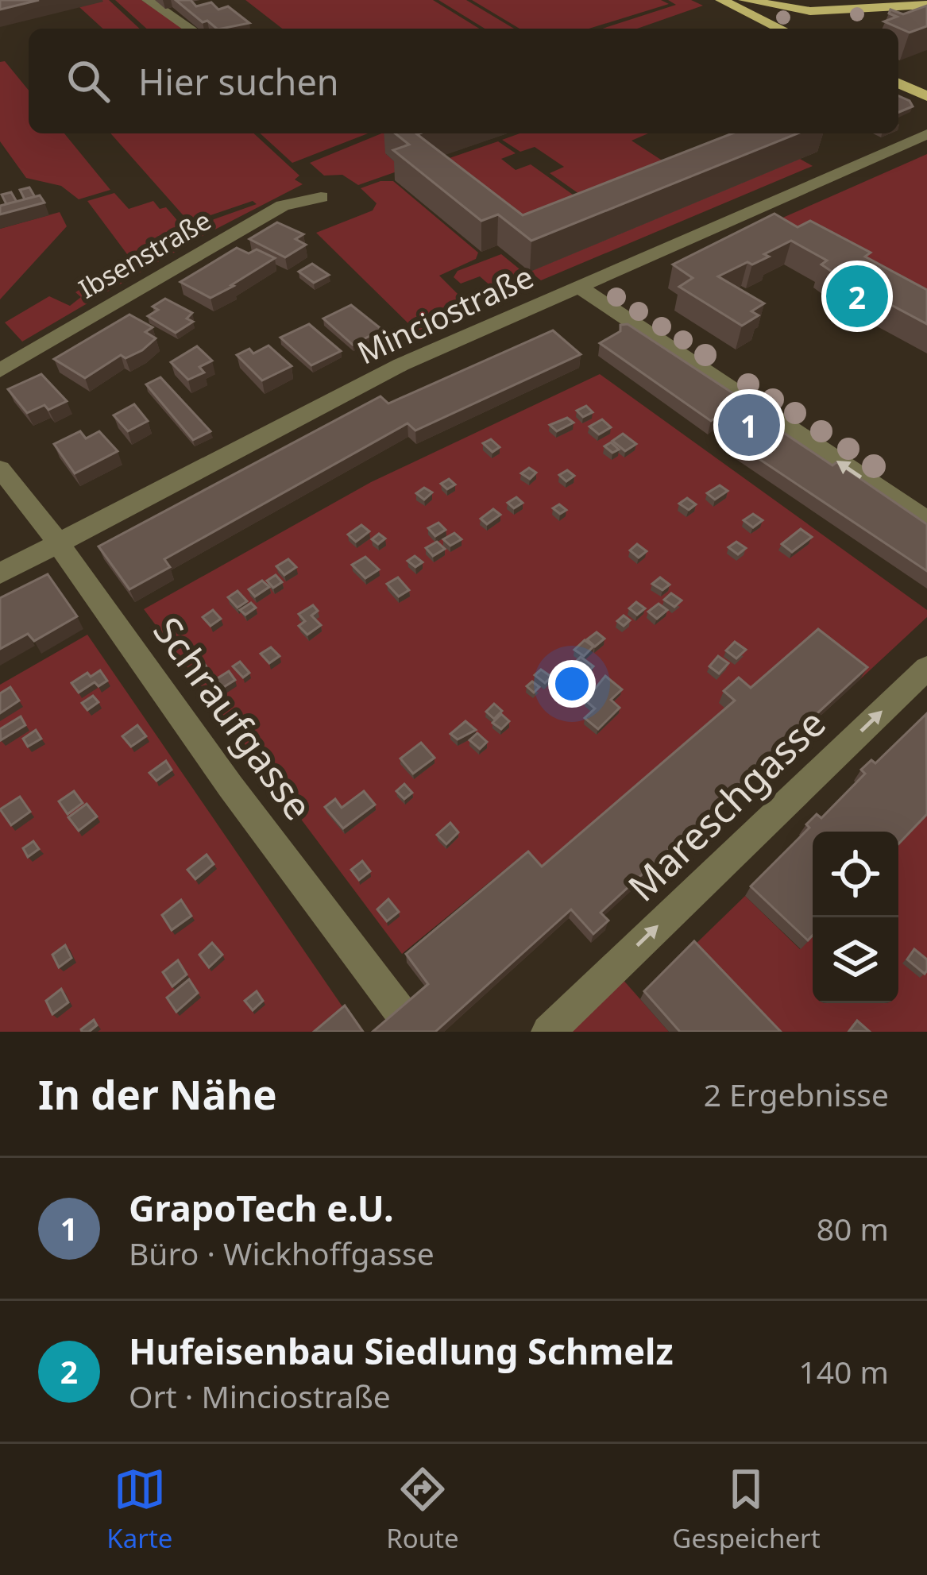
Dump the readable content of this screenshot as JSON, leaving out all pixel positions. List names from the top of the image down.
{
  "streets": {
    "street": [
      "Ibsenstraße",
      "Minciostraße",
      "Schraufgasse",
      "Mareschgasse"
    ]
  },
  "crossings": [
    ["Minciostraße", "Schraufgasse"]
  ],
  "one_way": ["Mareschgasse"],
  "page": {
    "search": "Hier suchen",
    "pins": ["2", "1"],
    "heading": ["In der Nähe", "2 Ergebnisse"],
    "list": [
      {
        "mark": "1",
        "name": "GrapoTech e.U.",
        "note": "Büro · Wickhoffgasse",
        "value": "80 m"
      },
      {
        "mark": "2",
        "name": "Hufeisenbau Siedlung Schmelz",
        "note": "Ort · Minciostraße",
        "value": "140 m"
      }
    ],
    "nav": ["Karte", "Route", "Gespeichert"]
  }
}
